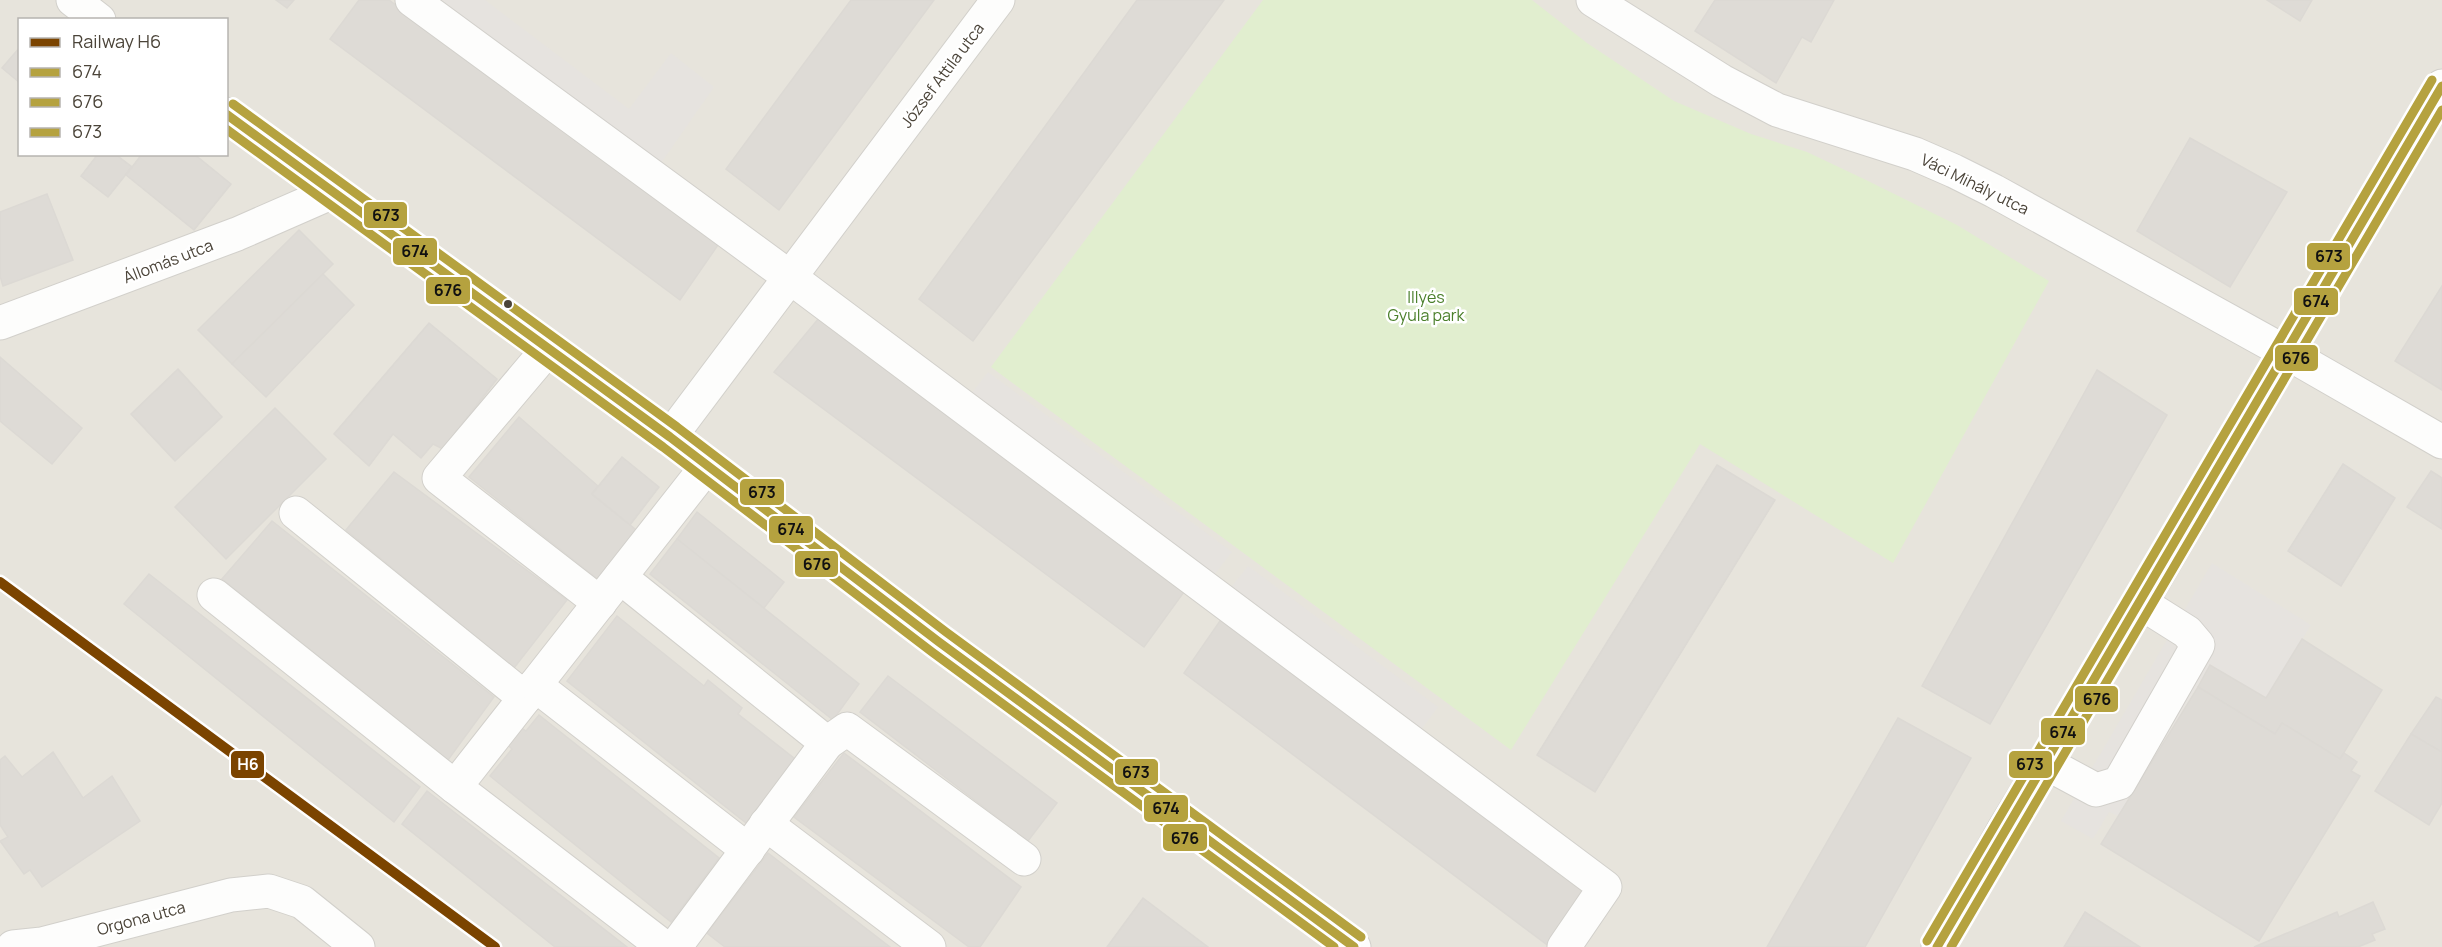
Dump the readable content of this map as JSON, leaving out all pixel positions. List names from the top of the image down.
{
  "streets": {
    "street": [
      "József Attila utca",
      "Váci Mihály utca",
      "Állomás utca",
      "Orgona utca"
    ]
  },
  "parks": ["Illyés Gyula park"],
  "lines": [
    "transit line 673",
    "transit line 674",
    "transit line 676",
    "rail line H6"
  ],
  "legend": [
    "Railway H6",
    "674",
    "676",
    "673"
  ]
}
